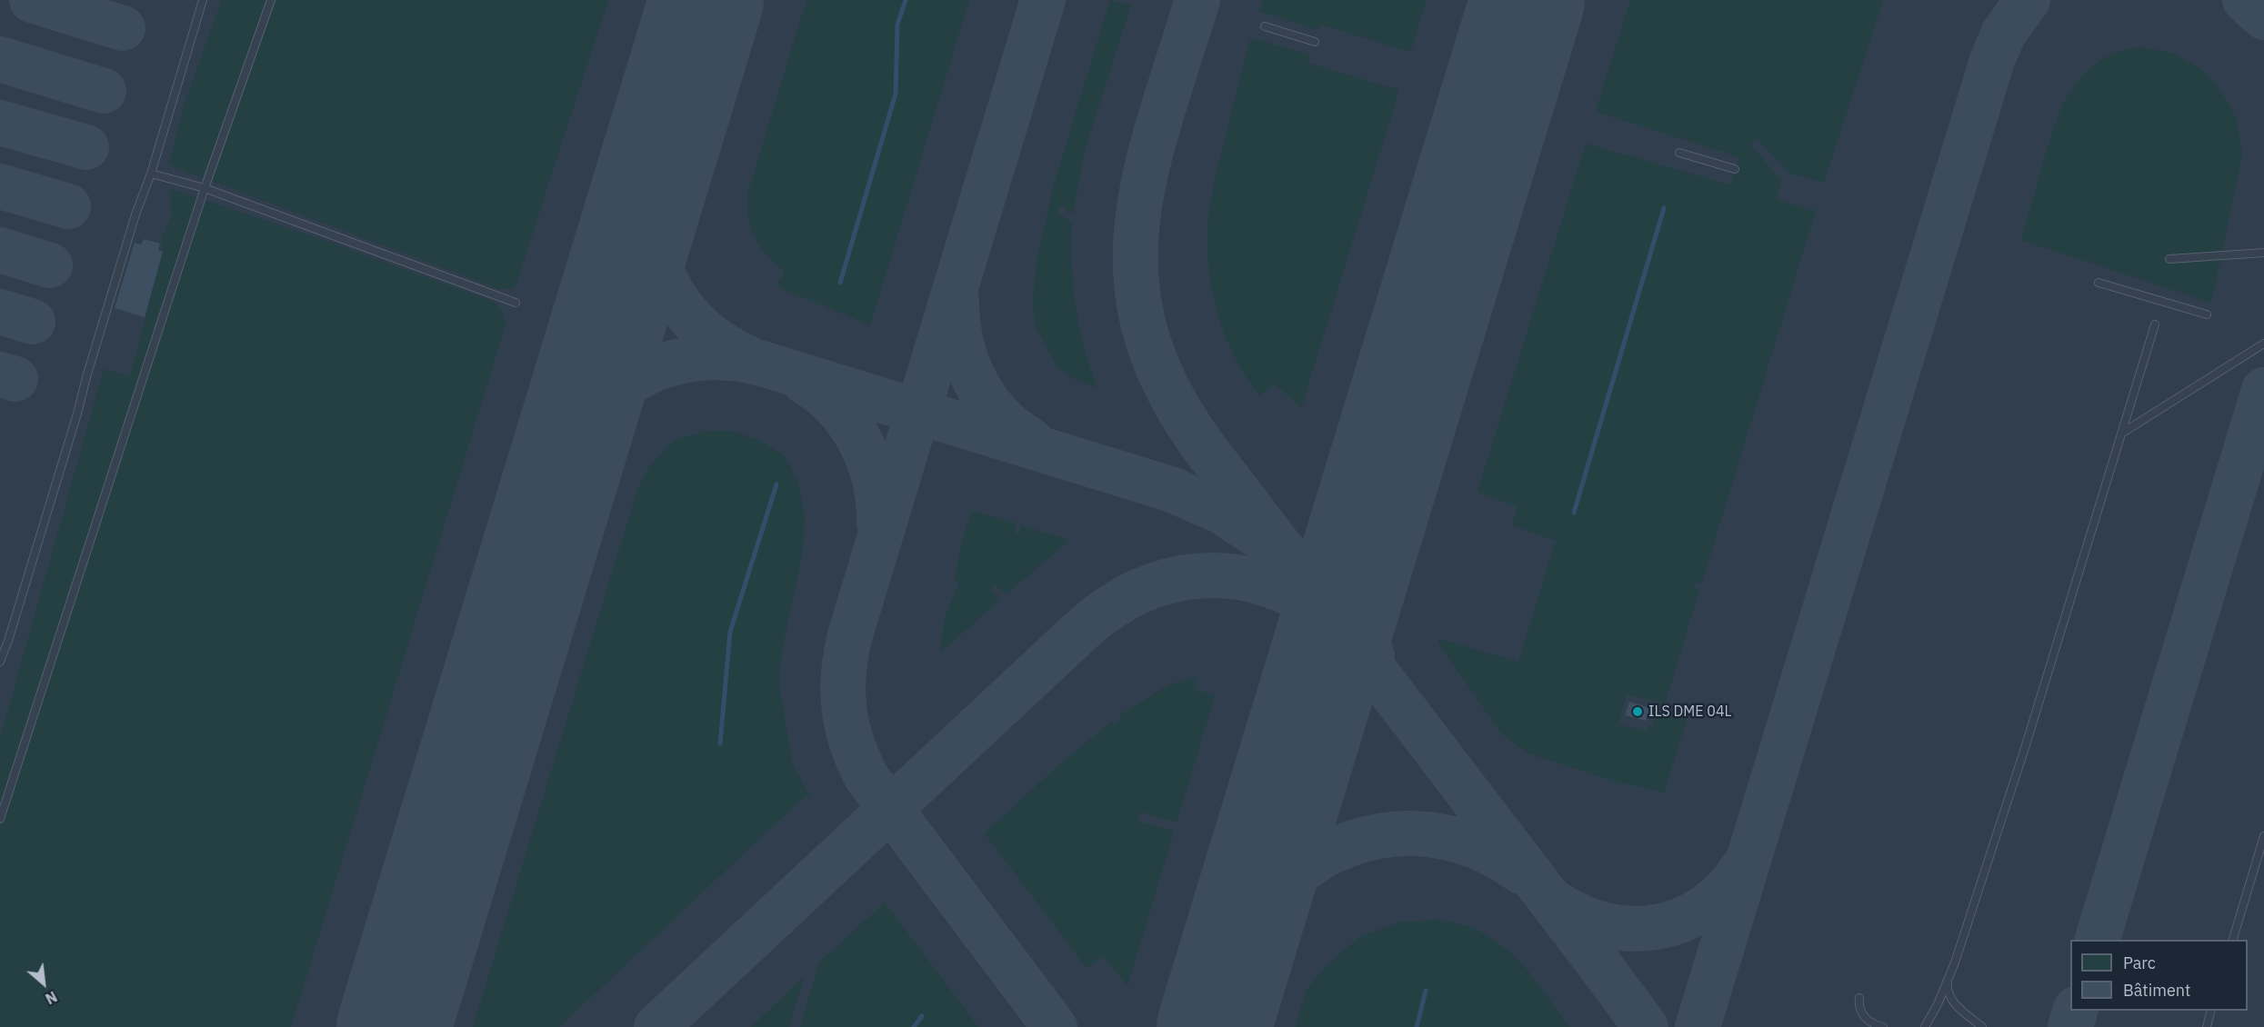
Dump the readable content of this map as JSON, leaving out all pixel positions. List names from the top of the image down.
{
  "places": ["ILS DME 04L"],
  "legend": ["Parc", "Bâtiment"],
  "north": "bottom right"
}
